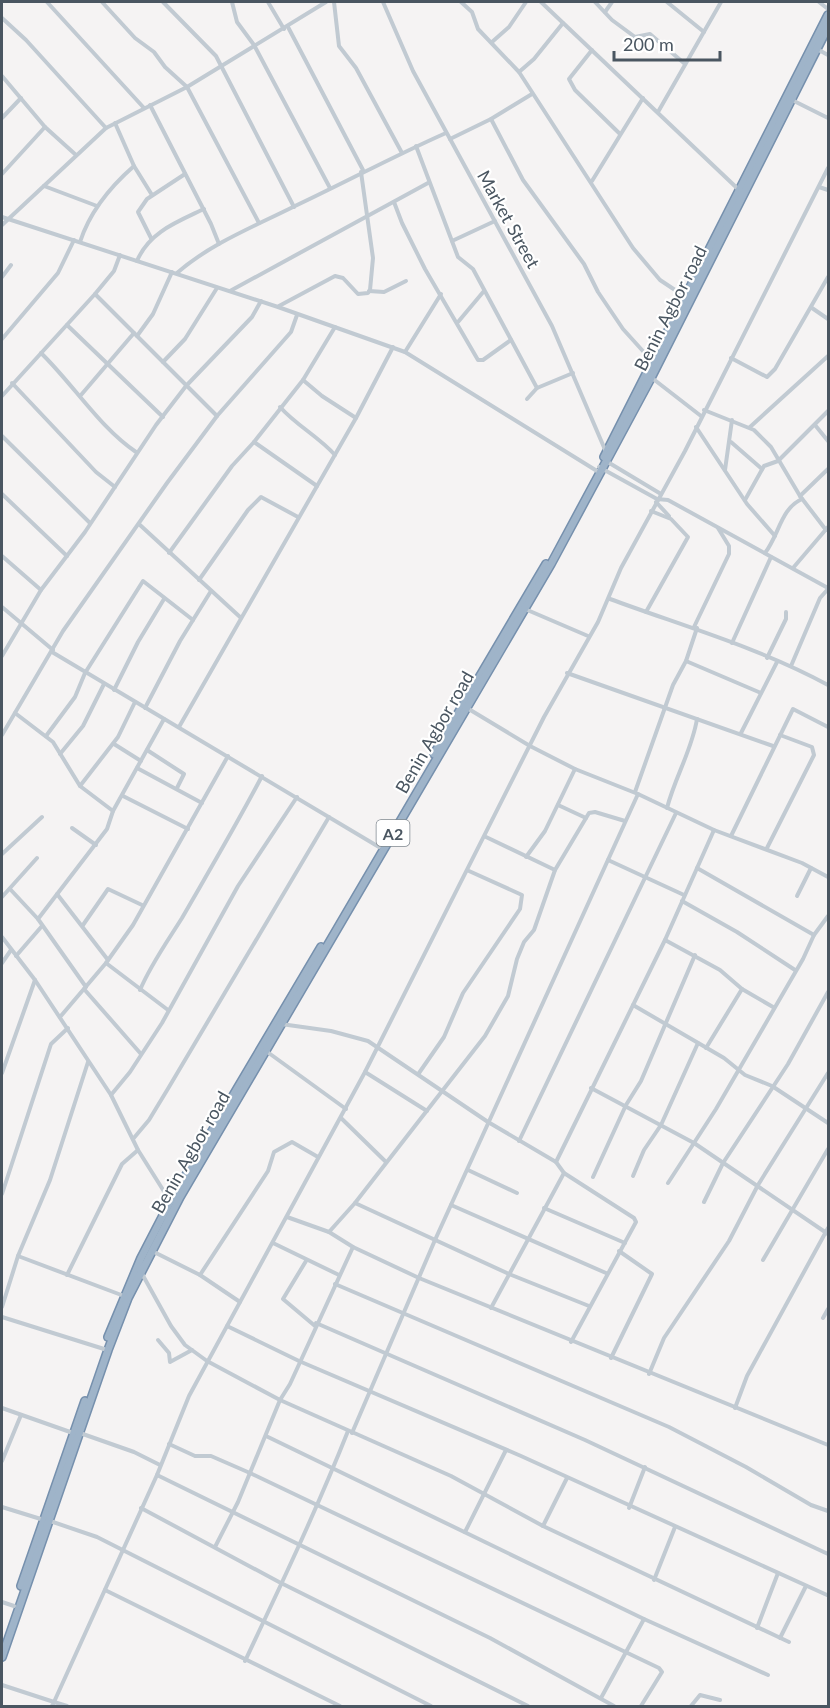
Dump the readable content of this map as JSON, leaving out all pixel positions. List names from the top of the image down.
{
  "streets": {
    "highway": ["Benin Agbor road", "A2"],
    "street": ["Market Street"]
  },
  "crossings": [
    ["Market Street", "Benin Agbor road"]
  ],
  "scale_bar": "200 m"
}
